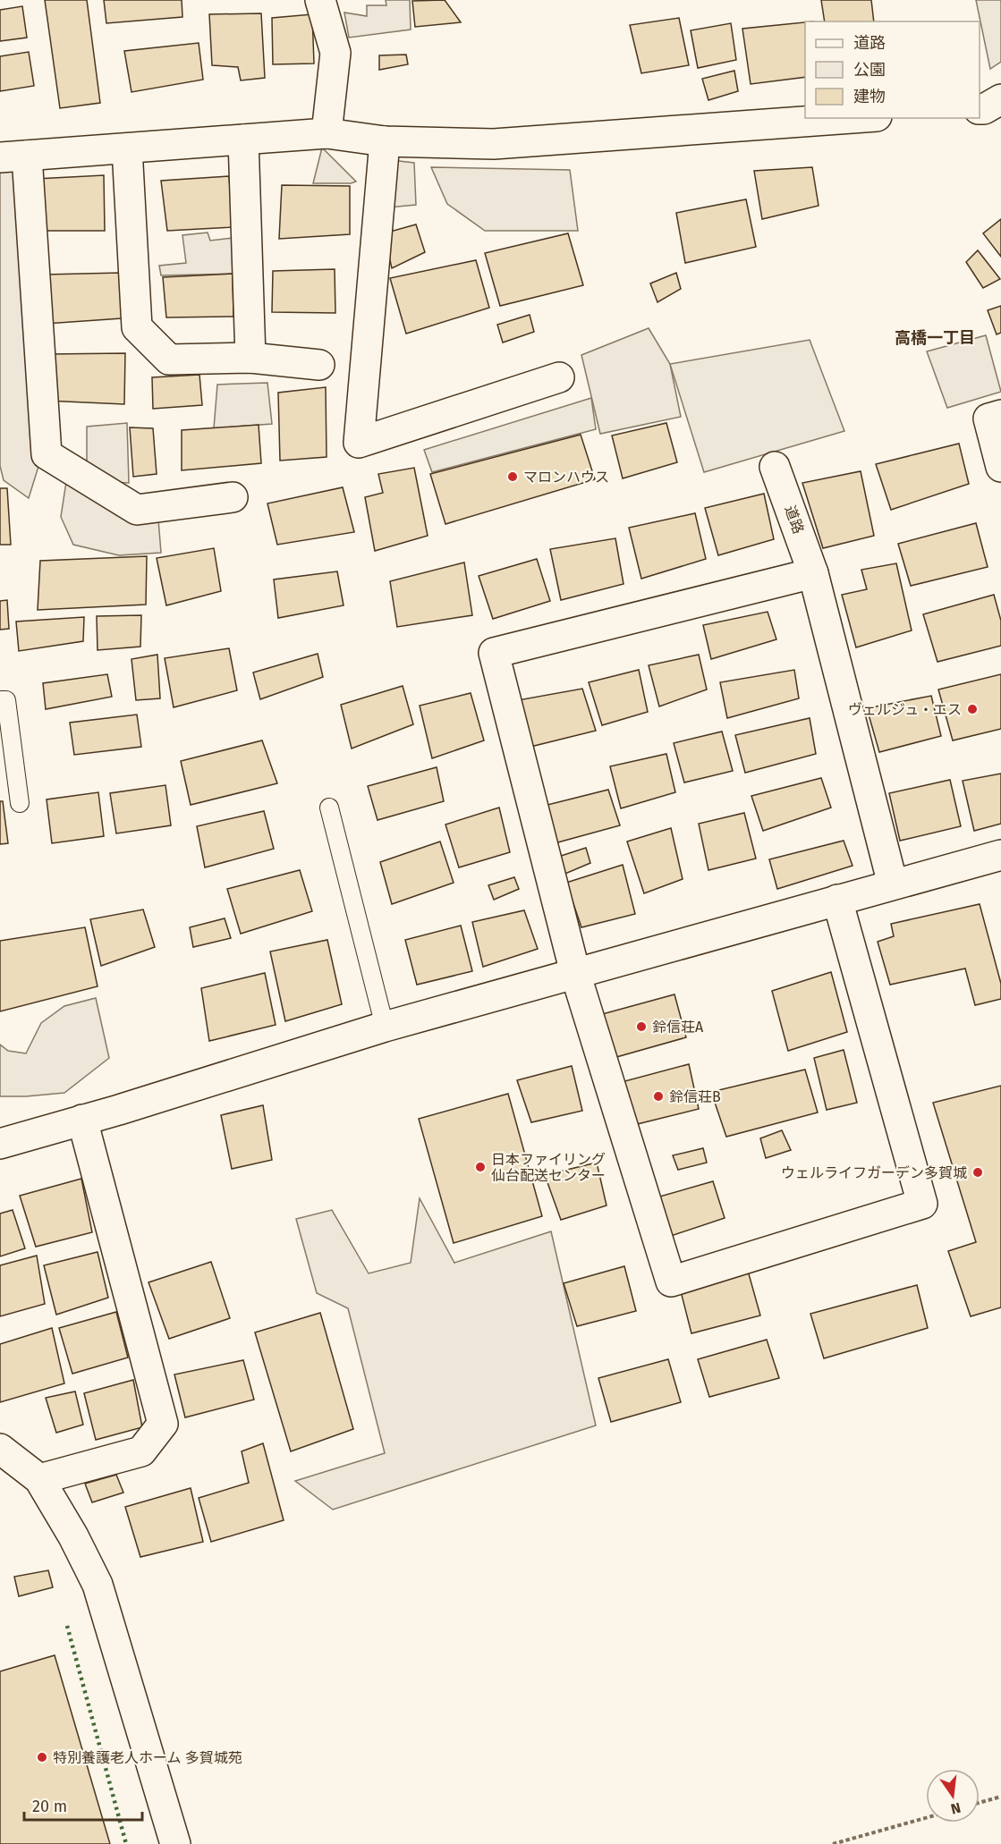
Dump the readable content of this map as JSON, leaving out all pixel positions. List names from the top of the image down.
{
  "streets": {
    "street": ["道路"]
  },
  "districts": ["高橋一丁目"],
  "places": [
    "マロンハウス",
    "ヴェルジュ・エス",
    "鈴信荘A",
    "鈴信荘B",
    "日本ファイリング 仙台配送センター",
    "ウェルライフガーデン多賀城",
    "特別養護老人ホーム 多賀城苑"
  ],
  "legend": ["道路", "公園", "建物"],
  "scale_bar": "20 m",
  "north": "bottom"
}
